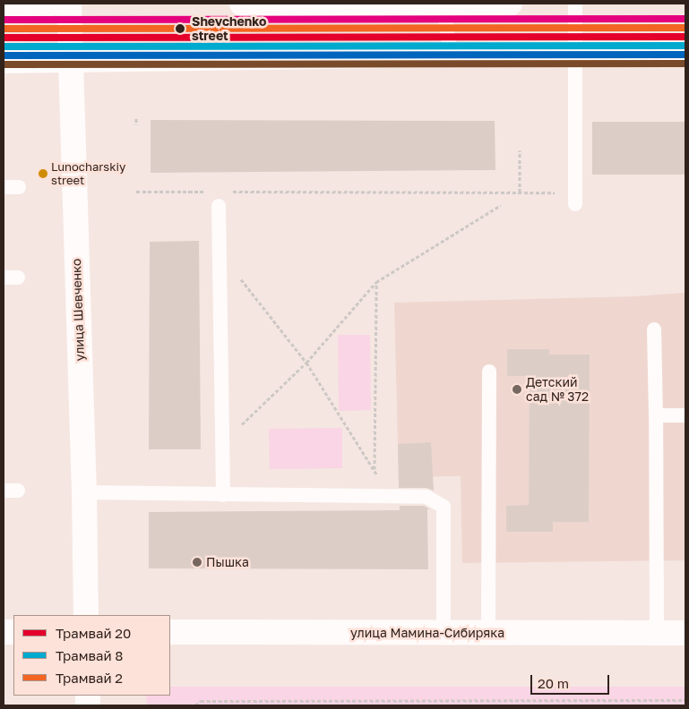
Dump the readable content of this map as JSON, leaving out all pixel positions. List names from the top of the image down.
{
  "streets": {
    "main road": ["улица Шевченко", "улица Мамина-Сибиряка"]
  },
  "places": [
    "Shevchenko street",
    "Lunocharskiy street",
    "Детский сад № 372",
    "Пышка"
  ],
  "lines": ["tram line 2", "tram line 20", "tram line 8"],
  "legend": ["Трамвай 20", "Трамвай 8", "Трамвай 2"],
  "scale_bar": "20 m"
}
